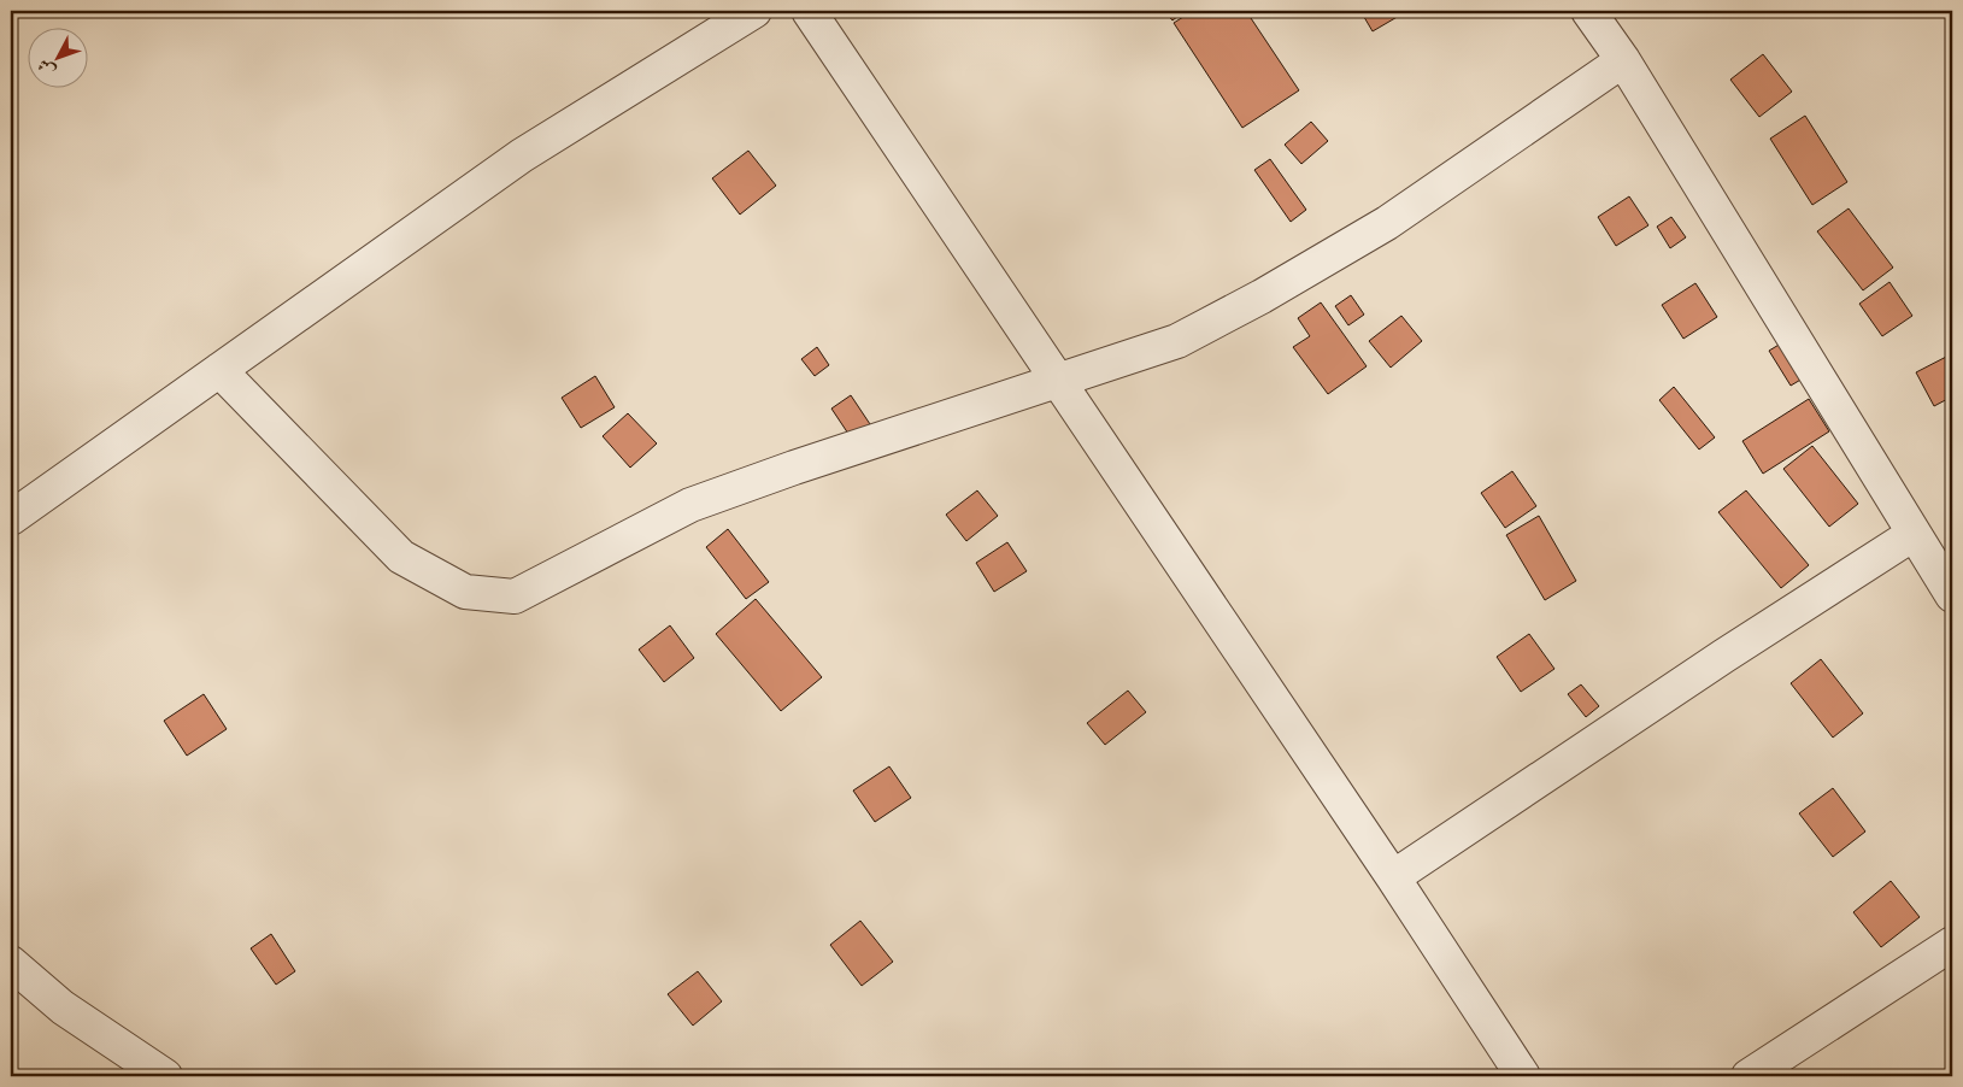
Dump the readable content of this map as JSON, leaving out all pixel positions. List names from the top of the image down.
{
  "north": "bottom left"
}
